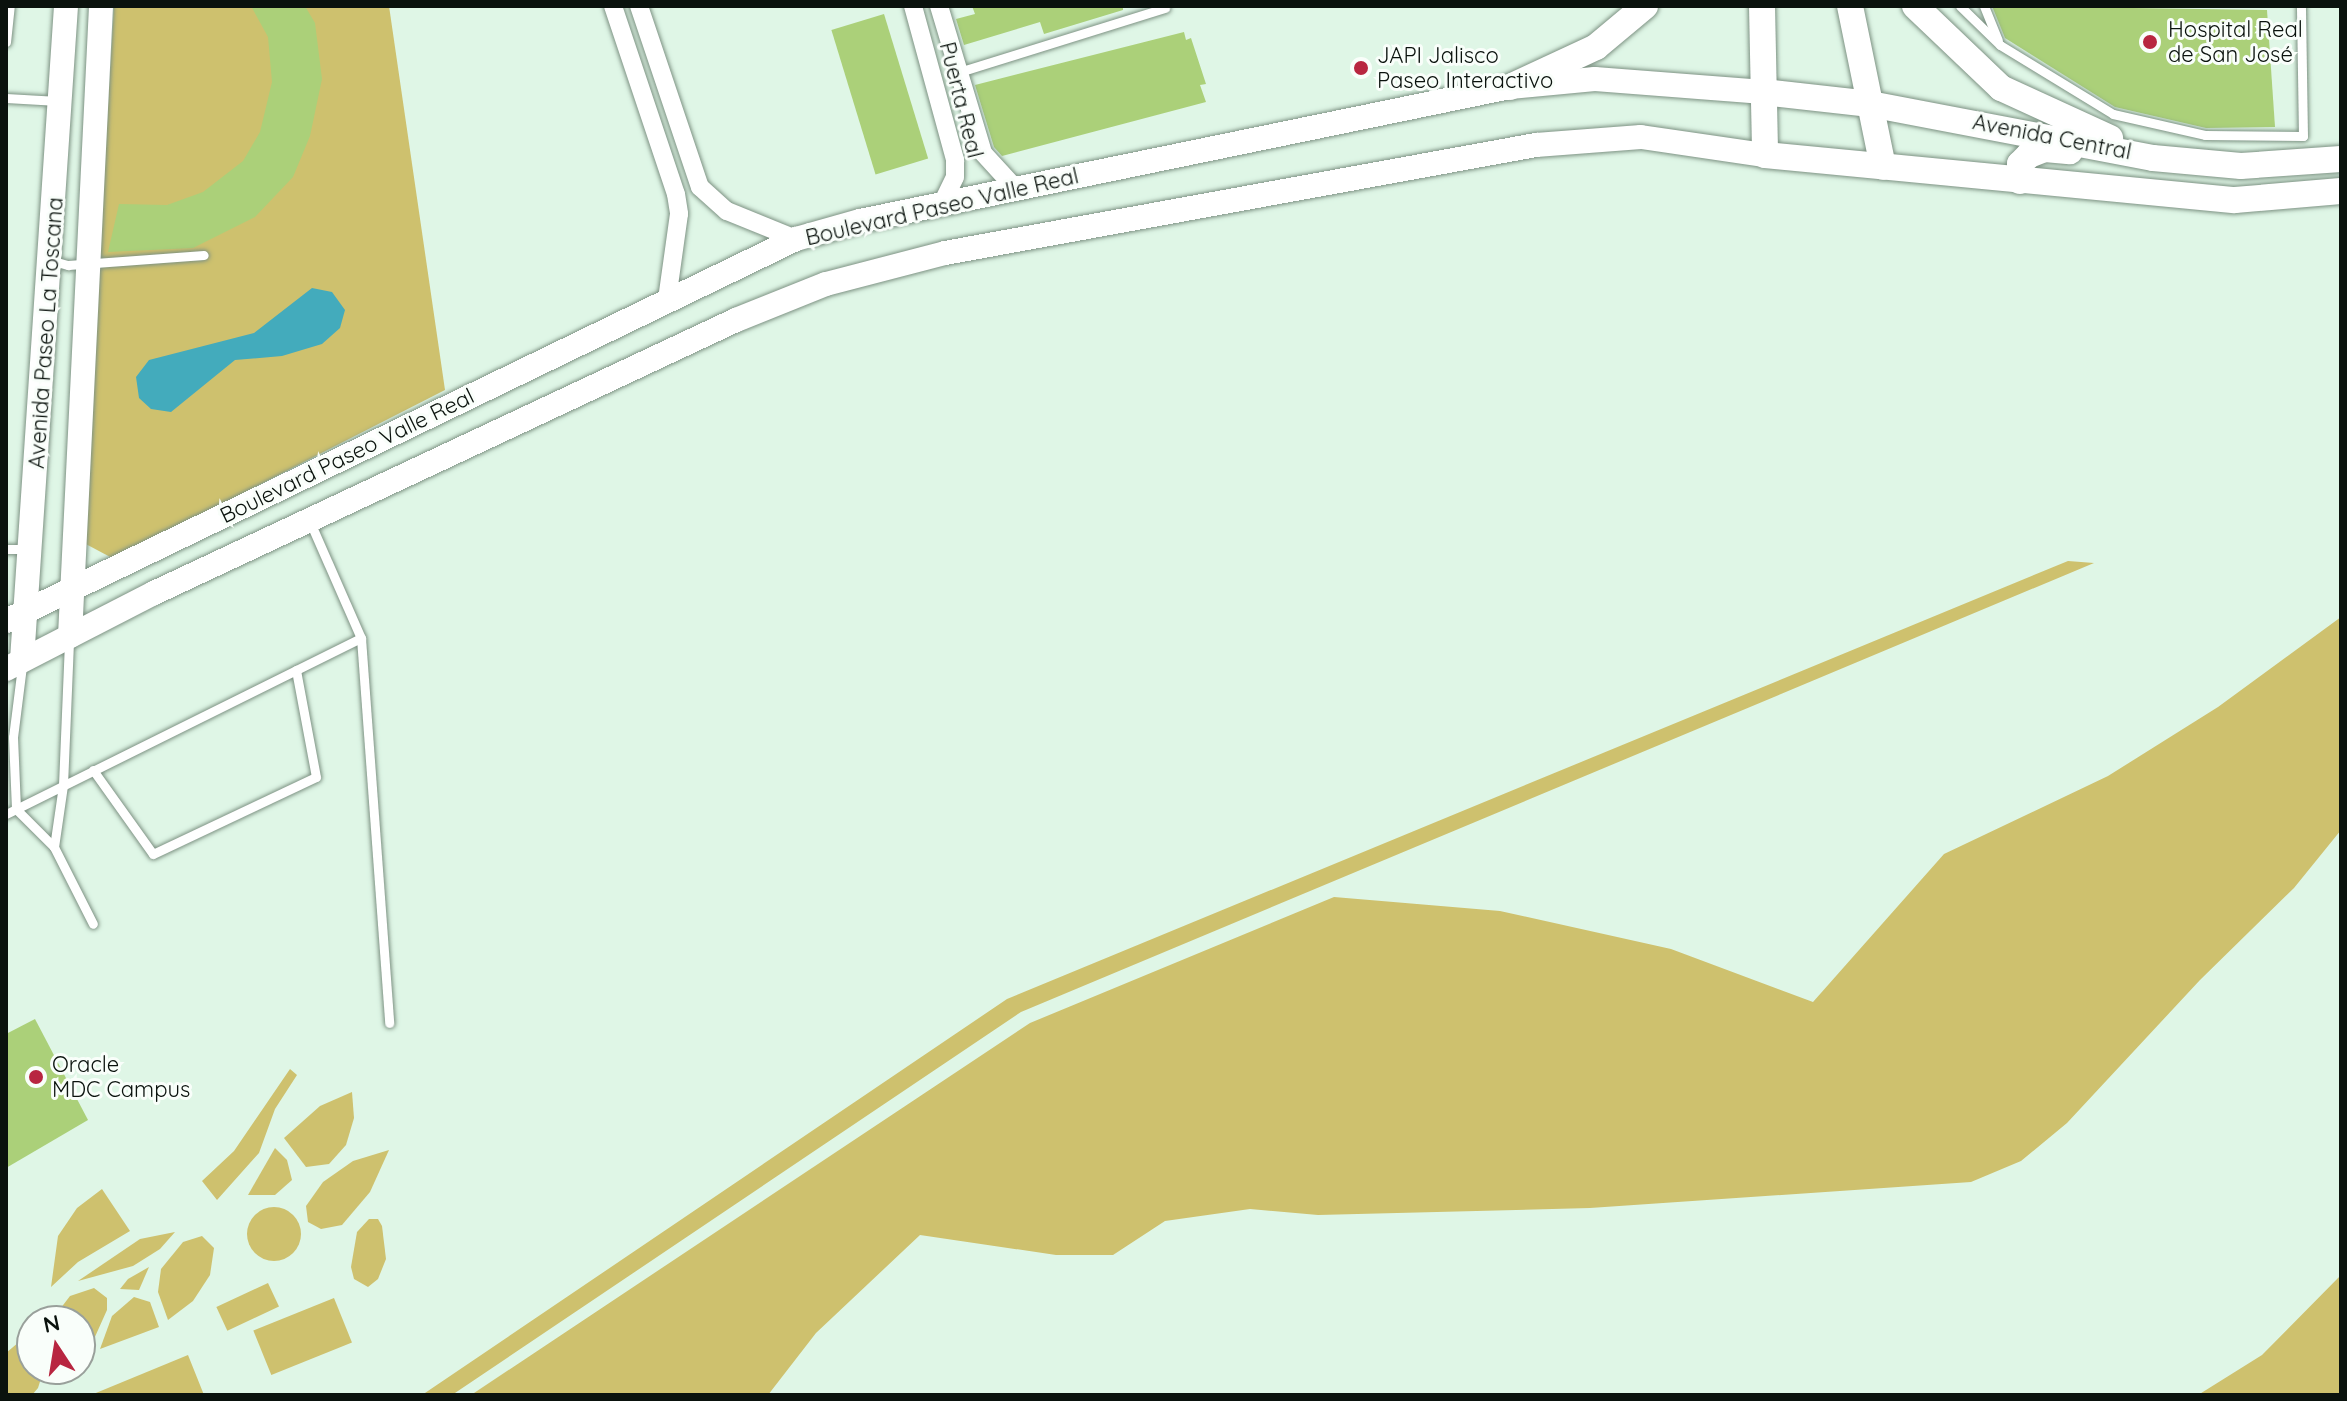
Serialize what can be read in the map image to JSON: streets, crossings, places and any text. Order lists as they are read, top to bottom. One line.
{"streets":{"main road":["Avenida Central"],"street":["Puerta Real","Boulevard Paseo Valle Real","Avenida Paseo La Toscana"]},"crossings":[["Puerta Real","Boulevard Paseo Valle Real"],["Avenida Central","Boulevard Paseo Valle Real"],["Boulevard Paseo Valle Real","Avenida Paseo La Toscana"]],"places":["Hospital Real de San José","JAPI Jalisco Paseo Interactivo","Oracle MDC Campus"],"north":"top"}
